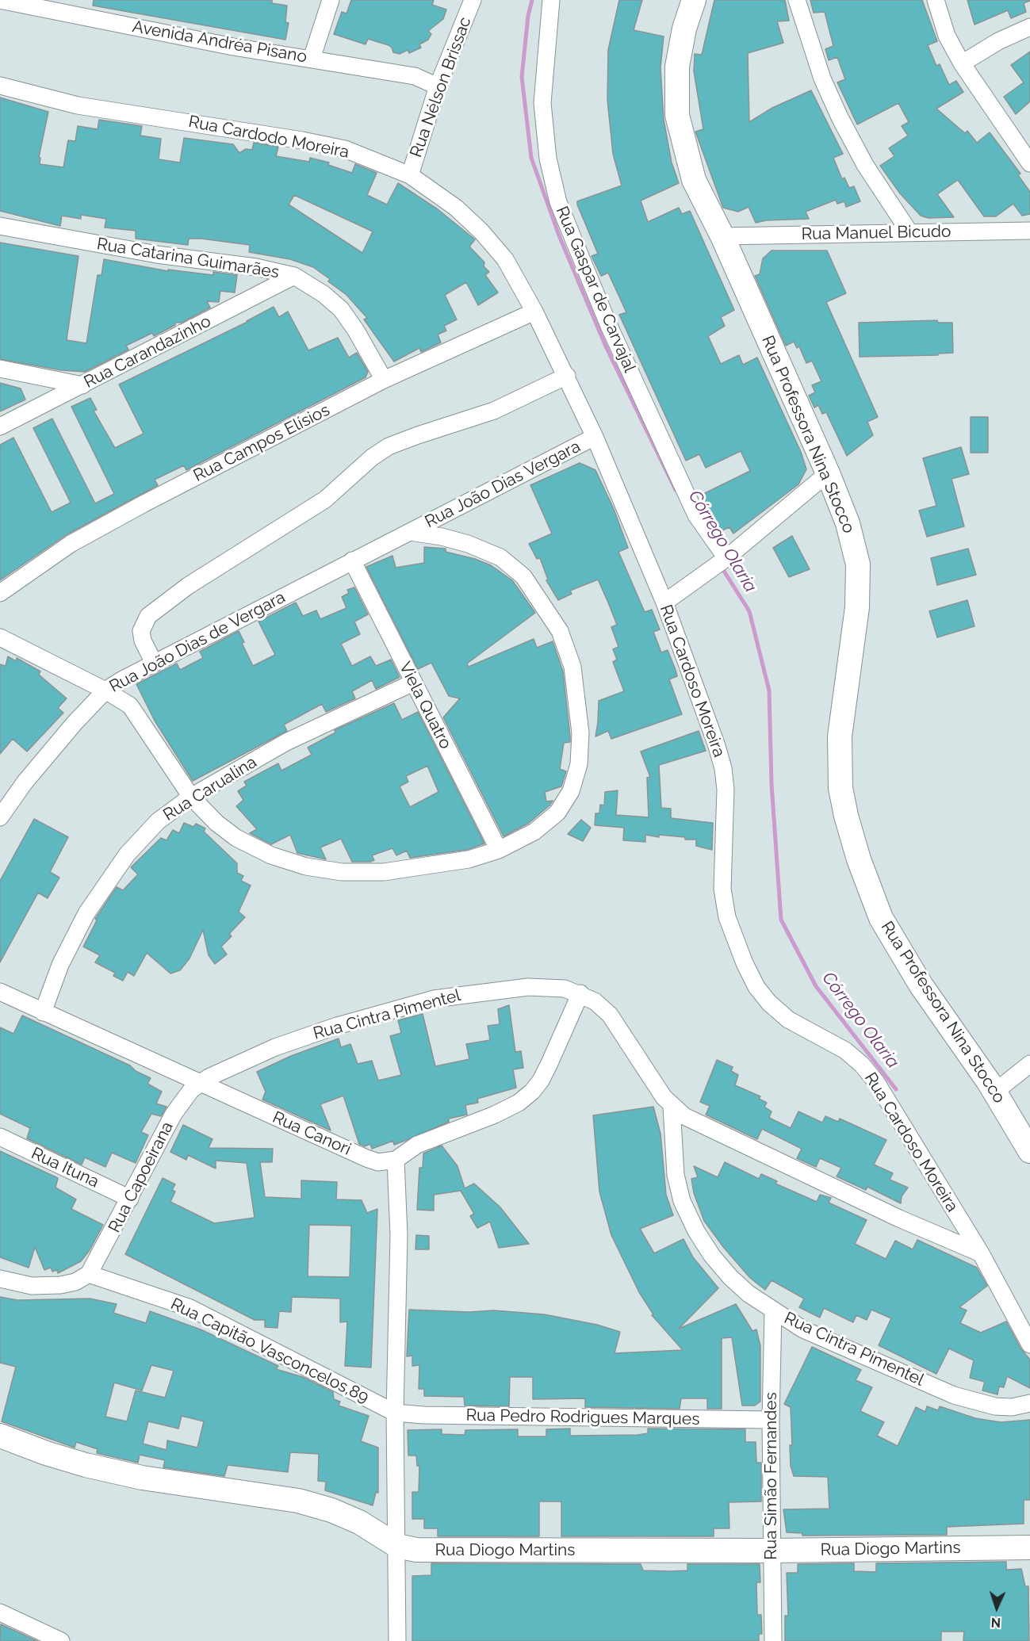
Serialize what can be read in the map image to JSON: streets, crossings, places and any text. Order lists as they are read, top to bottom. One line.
{"streets":{"street":["Avenida Andréa Pisano","Rua Nélson Brissac","Rua Cardodo Moreira","Rua Manuel Bicudo","Rua Catarina Guimarães","Rua Gaspar de Carvajal","Rua Carandazinho","Rua Professora Nina Stocco","Rua Campos Elísios","Rua João Dias Vergara","Rua João Dias de Vergara","Rua Cardoso Moreira","Viela Quatro","Rua Carualina","Rua Cintra Pimentel","Rua Canori","Rua Ituna","Rua Capoeirana","Rua Capitão Vasconcelos,89","Rua Pedro Rodrigues Marques","Rua Simão Fernandes","Rua Diogo Martins"]},"crossings":[["Avenida Andréa Pisano","Rua Nélson Brissac"],["Rua Nélson Brissac","Rua Cardodo Moreira"],["Rua Cardodo Moreira","Rua Campos Elísios"],["Rua Cardodo Moreira","Rua João Dias Vergara"],["Rua Cardodo Moreira","Rua Cardoso Moreira"],["Rua Manuel Bicudo","Rua Professora Nina Stocco"],["Rua Catarina Guimarães","Rua Carandazinho"],["Rua Catarina Guimarães","Rua Campos Elísios"],["Rua João Dias Vergara","Rua João Dias de Vergara"],["Rua João Dias Vergara","Rua Cardoso Moreira"],["Rua João Dias de Vergara","Viela Quatro"],["Rua Cardoso Moreira","Rua Cintra Pimentel"],["Viela Quatro","Rua Carualina"],["Rua Carualina","Rua Canori"],["Rua Cintra Pimentel","Rua Canori"],["Rua Cintra Pimentel","Rua Capoeirana"],["Rua Cintra Pimentel","Rua Simão Fernandes"],["Rua Canori","Rua Capoeirana"],["Rua Ituna","Rua Capoeirana"],["Rua Capoeirana","Rua Capitão Vasconcelos,89"],["Rua Capitão Vasconcelos,89","Rua Pedro Rodrigues Marques"],["Rua Pedro Rodrigues Marques","Rua Simão Fernandes"],["Rua Simão Fernandes","Rua Diogo Martins"]],"water":["Córrego Olaria"],"north":"bottom"}
